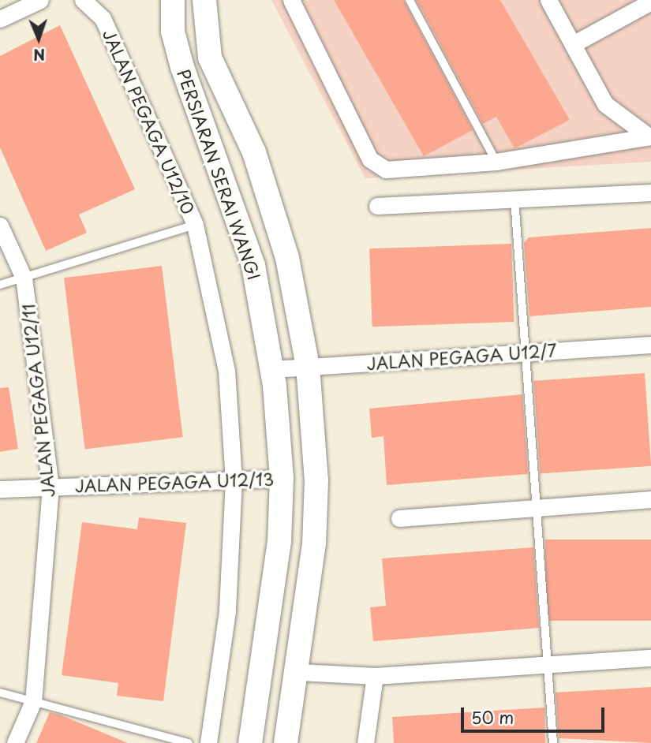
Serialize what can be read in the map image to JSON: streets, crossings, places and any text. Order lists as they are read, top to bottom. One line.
{"streets":{"street":["JALAN PEGAGA U12/10","PERSIARAN SERAI WANGI","JALAN PEGAGA U12/7","JALAN PEGAGA U12/11","JALAN PEGAGA U12/13"]},"crossings":[["JALAN PEGAGA U12/10","JALAN PEGAGA U12/13"],["PERSIARAN SERAI WANGI","JALAN PEGAGA U12/7"],["PERSIARAN SERAI WANGI","JALAN PEGAGA U12/13"],["JALAN PEGAGA U12/11","JALAN PEGAGA U12/13"]],"scale_bar":"50 m","north":"bottom"}
